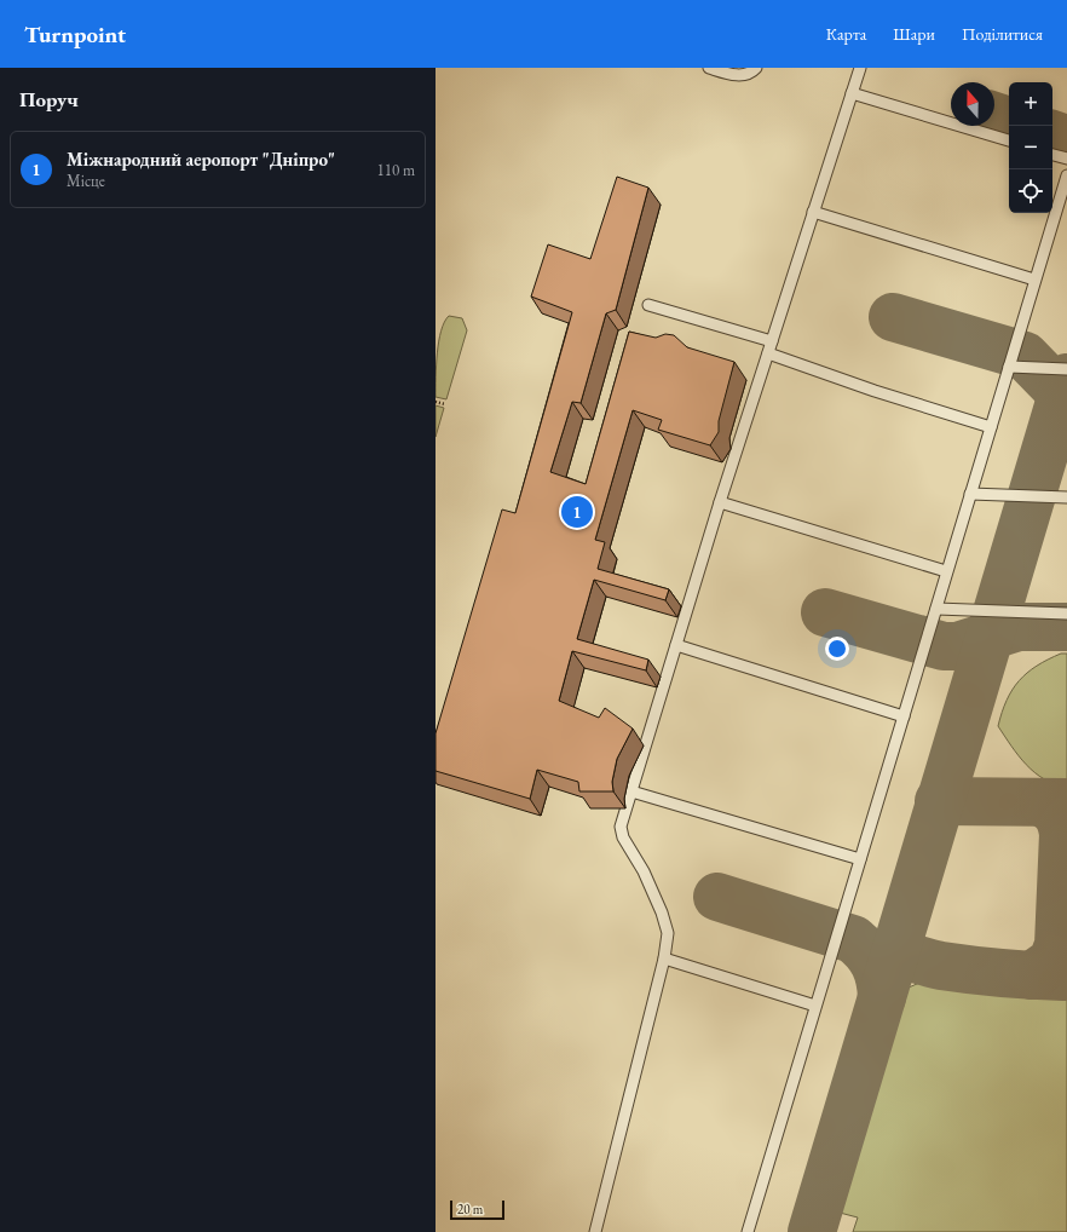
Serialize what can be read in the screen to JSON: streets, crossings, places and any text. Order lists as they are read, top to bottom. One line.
{"scale_bar":"20 m","north":"top","page":{"header":"Turnpoint","nav":["Карта","Шари","Поділитися"],"heading":"Поруч","map_buttons":["+","−"],"list":[{"mark":"1","name":"Міжнародний аеропорт \"Дніпро\"","note":"Місце","value":"110 m"}],"pins":"1","scale":"20 m"}}
